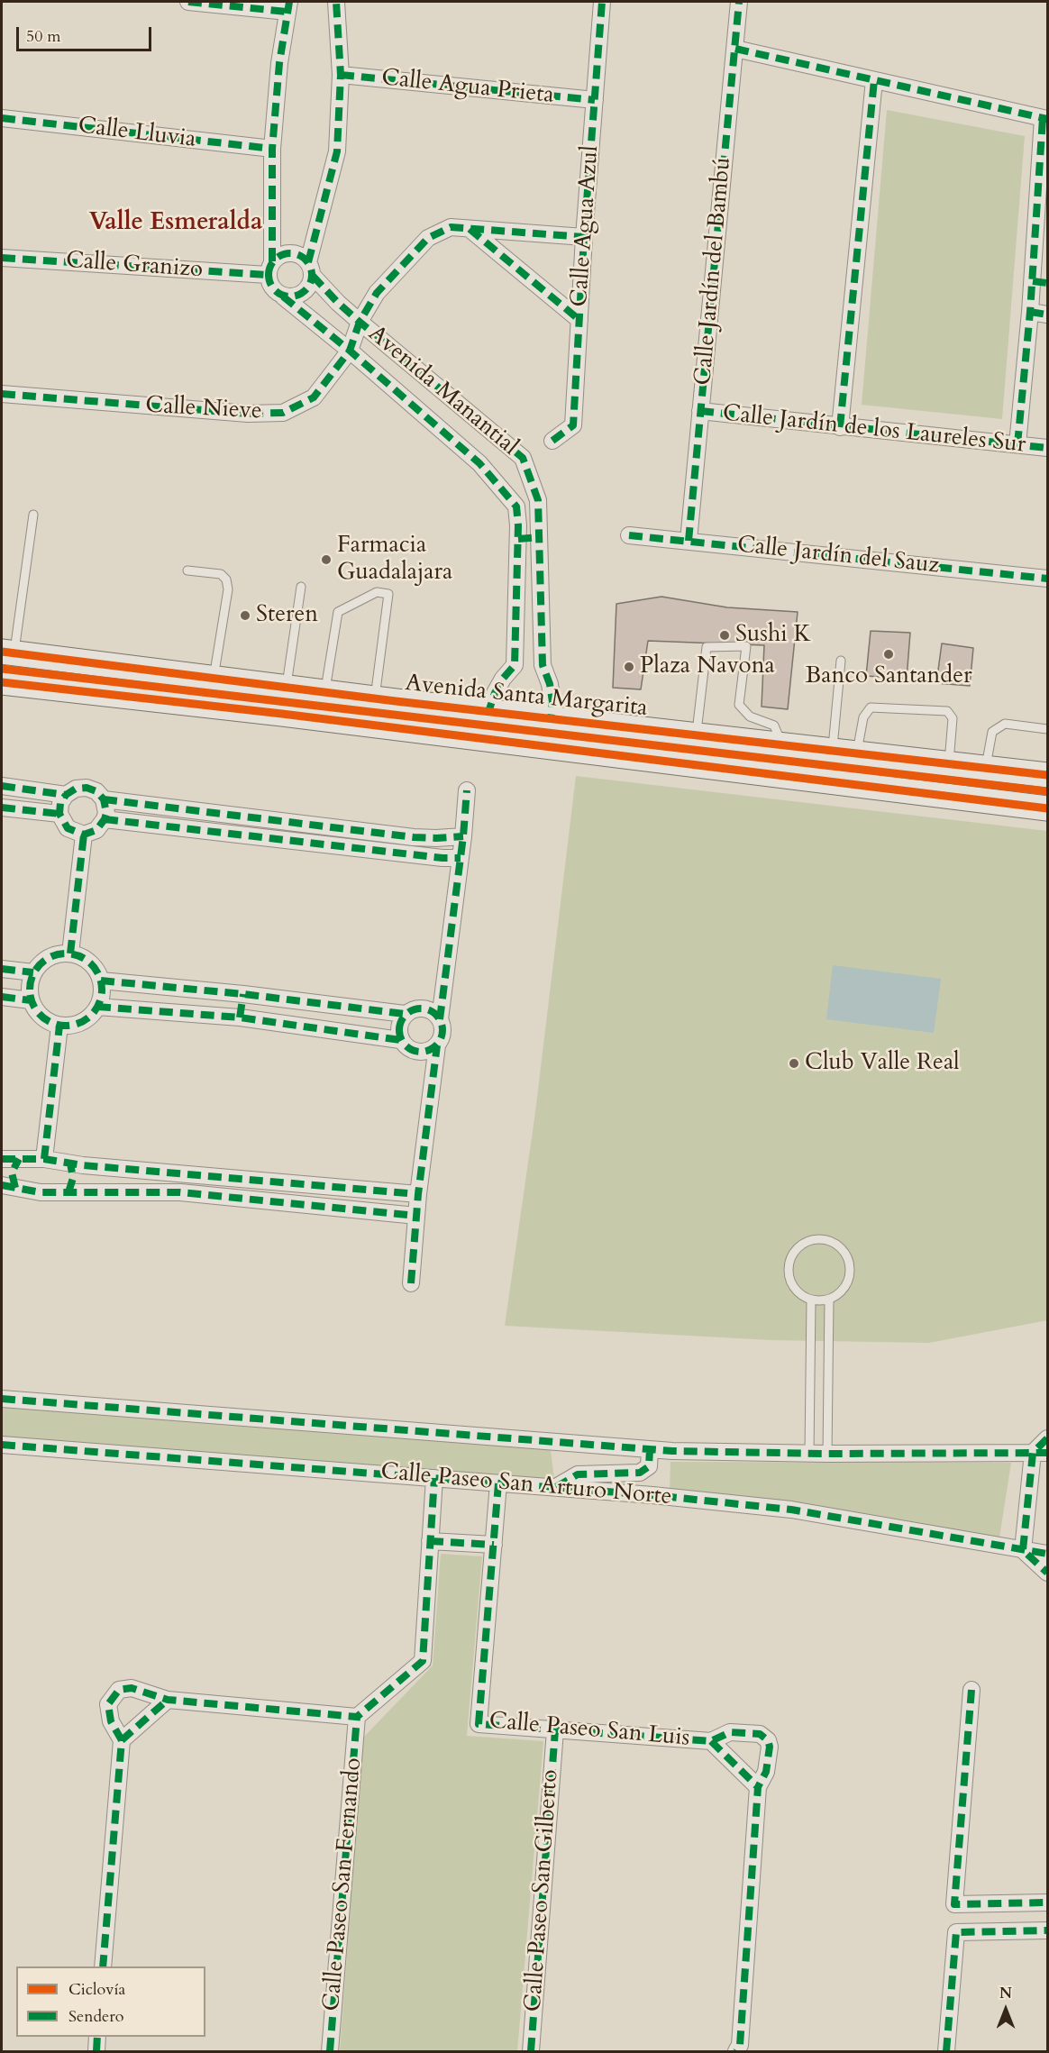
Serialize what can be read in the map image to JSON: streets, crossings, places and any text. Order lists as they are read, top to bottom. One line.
{"streets":{"main road":["Avenida Santa Margarita"],"street":["Calle Agua Prieta","Calle Lluvia","Calle Agua Azul","Calle Granizo","Calle Jardín del Bambú","Avenida Manantial","Calle Nieve","Calle Jardín de los Laureles Sur","Calle Jardín del Sauz","Calle Paseo San Arturo Norte","Calle Paseo San Luis","Calle Paseo San Fernando","Calle Paseo San Gilberto"]},"crossings":[["Calle Agua Prieta","Calle Agua Azul"],["Calle Agua Azul","Calle Nieve"],["Calle Granizo","Avenida Manantial"],["Calle Jardín del Bambú","Calle Jardín de los Laureles Sur"],["Calle Jardín del Bambú","Calle Jardín del Sauz"],["Avenida Manantial","Calle Nieve"],["Avenida Manantial","Avenida Santa Margarita"],["Calle Paseo San Arturo Norte","Calle Paseo San Luis"],["Calle Paseo San Luis","Calle Paseo San Gilberto"]],"districts":["Valle Esmeralda"],"places":["Farmacia Guadalajara","Steren","Sushi K","Banco Santander","Plaza Navona","Club Valle Real"],"legend":["Ciclovía","Sendero"],"scale_bar":"50 m","north":"top"}
